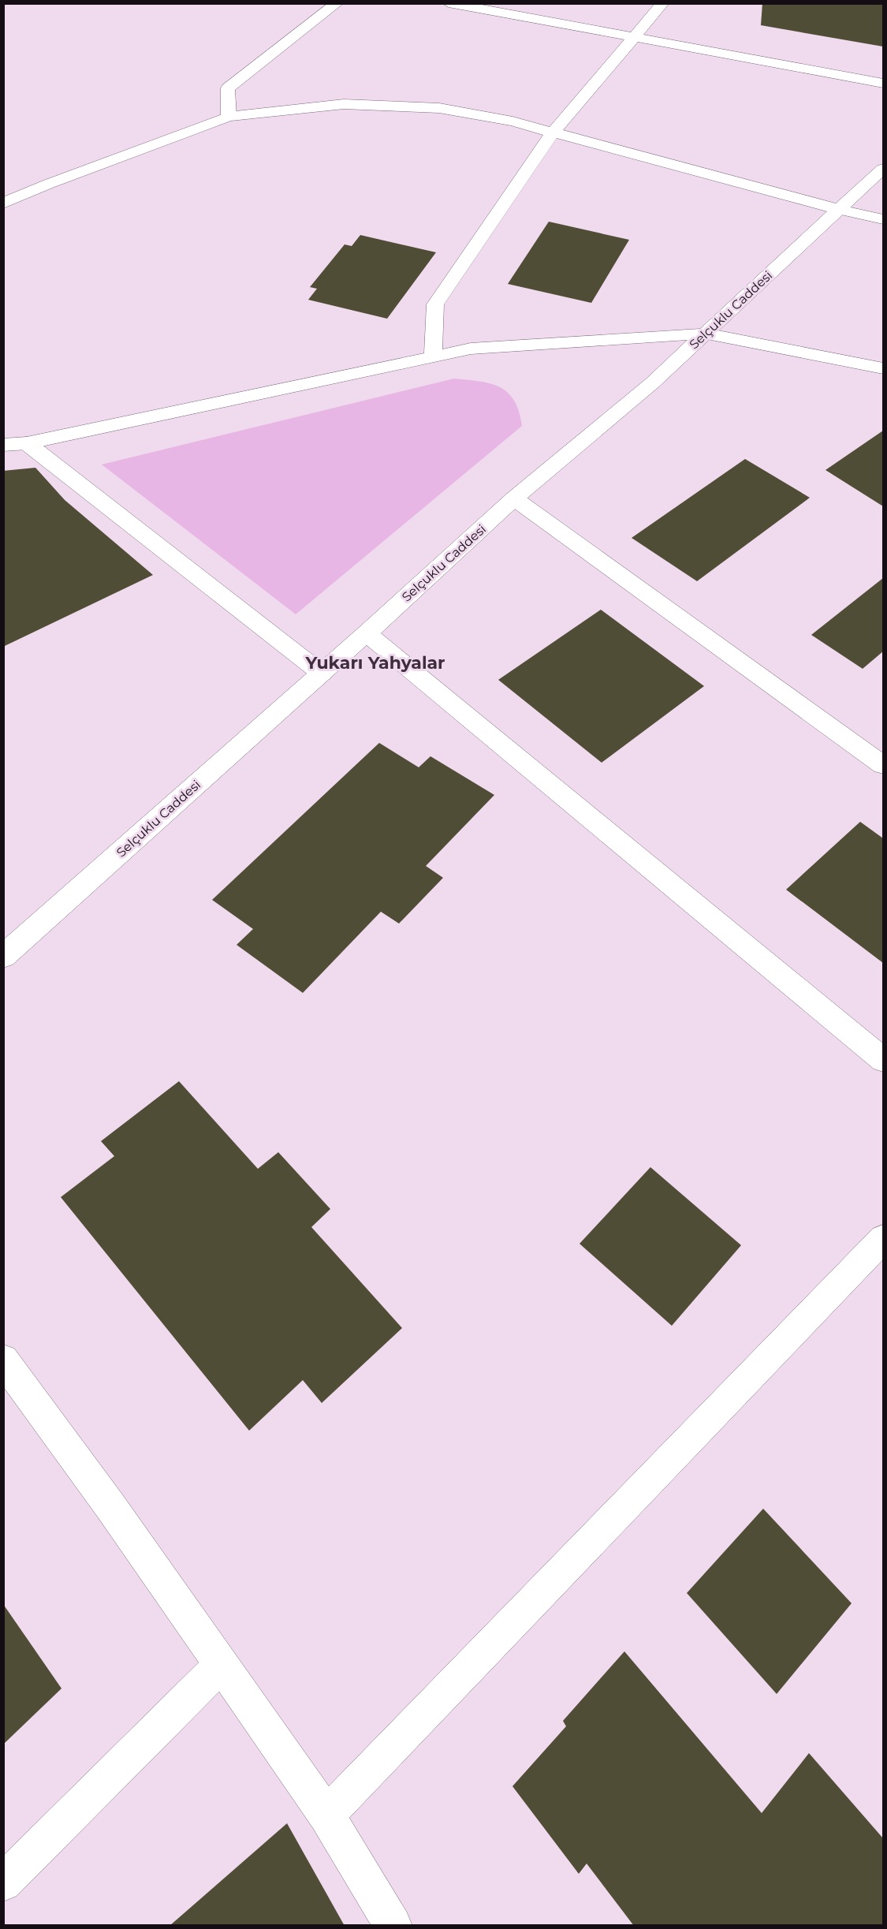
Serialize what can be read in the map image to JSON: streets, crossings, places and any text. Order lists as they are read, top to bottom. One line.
{"streets":{"street":["Selçuklu Caddesi"]},"districts":["Yukarı Yahyalar"]}
